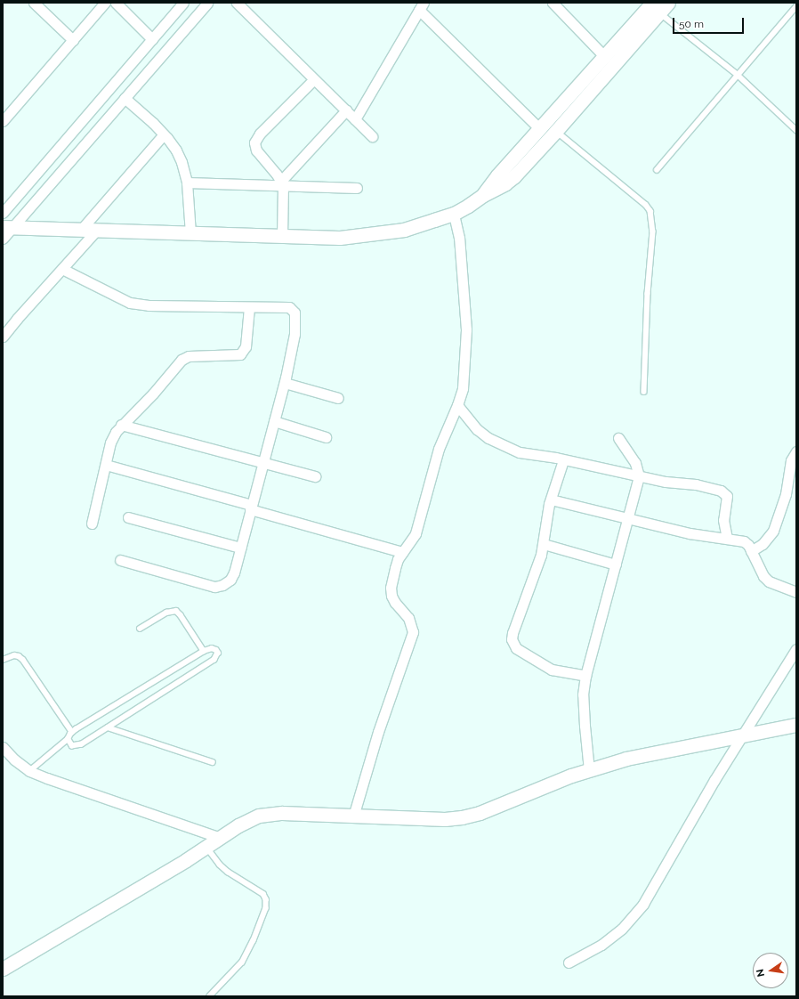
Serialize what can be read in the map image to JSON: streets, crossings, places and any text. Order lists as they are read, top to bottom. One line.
{"scale_bar":"50 m","north":"left"}
